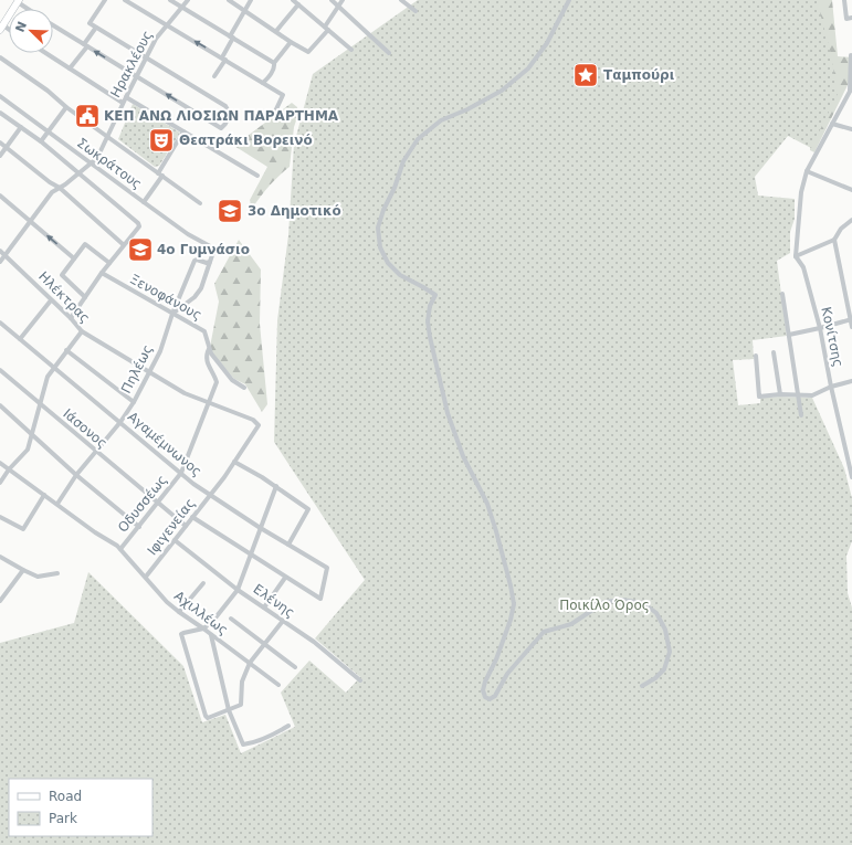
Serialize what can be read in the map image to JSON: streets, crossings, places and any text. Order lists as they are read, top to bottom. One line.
{"streets":{"street":["Ηρακλέους","Σωκράτους","Ηλέκτρας","Ξενοφάνους","Κονίτσης","Πηλέως","Ιάσονος","Αγαμέμνωνος","Οδυσσέως","Ιφιγενείας","Ελένης","Αχιλλέως"]},"crossings":[["Ηρακλέους","Σωκράτους"],["Ηρακλέους","Ηλέκτρας"],["Σωκράτους","Πηλέως"],["Ηλέκτρας","Πηλέως"],["Ηλέκτρας","Οδυσσέως"],["Ηλέκτρας","Ιφιγενείας"],["Ξενοφάνους","Πηλέως"],["Ξενοφάνους","Οδυσσέως"],["Πηλέως","Ιάσονος"],["Πηλέως","Αγαμέμνωνος"],["Πηλέως","Αχιλλέως"],["Ιάσονος","Οδυσσέως"],["Ιάσονος","Ιφιγενείας"],["Αγαμέμνωνος","Οδυσσέως"],["Αγαμέμνωνος","Ιφιγενείας"],["Οδυσσέως","Αχιλλέως"],["Ιφιγενείας","Ελένης"],["Ιφιγενείας","Αχιλλέως"]],"parks":["Ποικίλο Όρος"],"places":{"place":["Ταμπούρι"],"public building":["ΚΕΠ ΑΝΩ ΛΙΟΣΙΩΝ ΠΑΡΑΡΤΗΜΑ"],"theatre":["Θεατράκι Βορεινό"],"school or university":["3ο Δημοτικό","4ο Γυμνάσιο"]},"legend":["Road","Park"],"north":"top left"}
